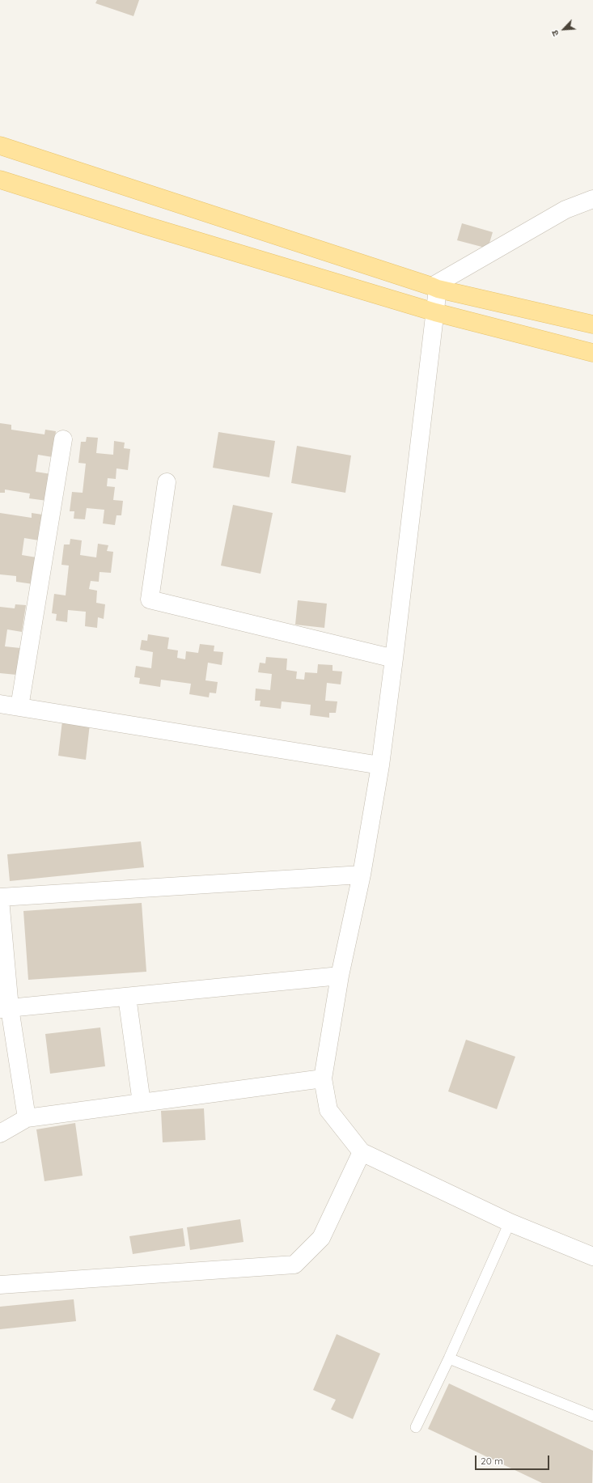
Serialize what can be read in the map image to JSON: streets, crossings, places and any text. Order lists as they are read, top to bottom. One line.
{"scale_bar":"20 m","north":"bottom left"}
